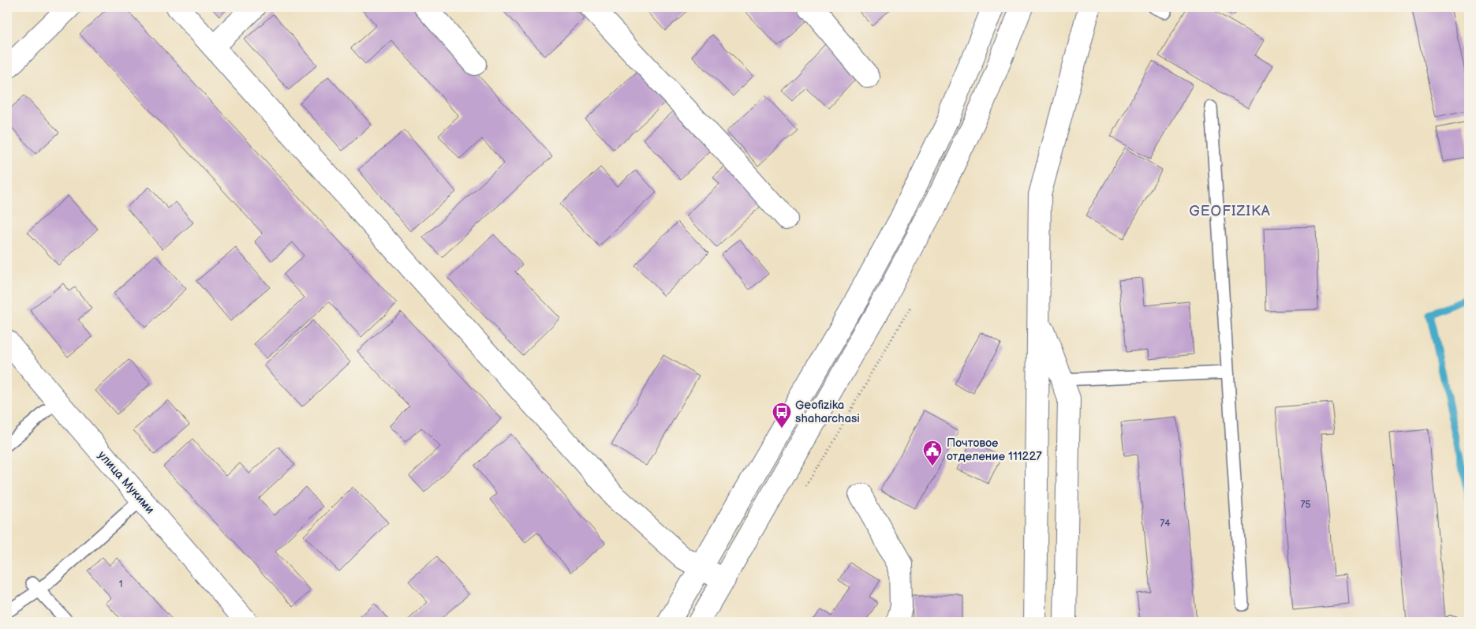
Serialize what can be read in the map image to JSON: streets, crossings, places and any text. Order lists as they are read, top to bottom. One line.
{"streets":{"street":["улица Мукими"]},"districts":["GEOFIZIKA"],"places":{"bus stop":["Geofizika shaharchasi"],"public building":["Почтовое отделение 111227"]},"house_numbers":["75","74","1"]}
